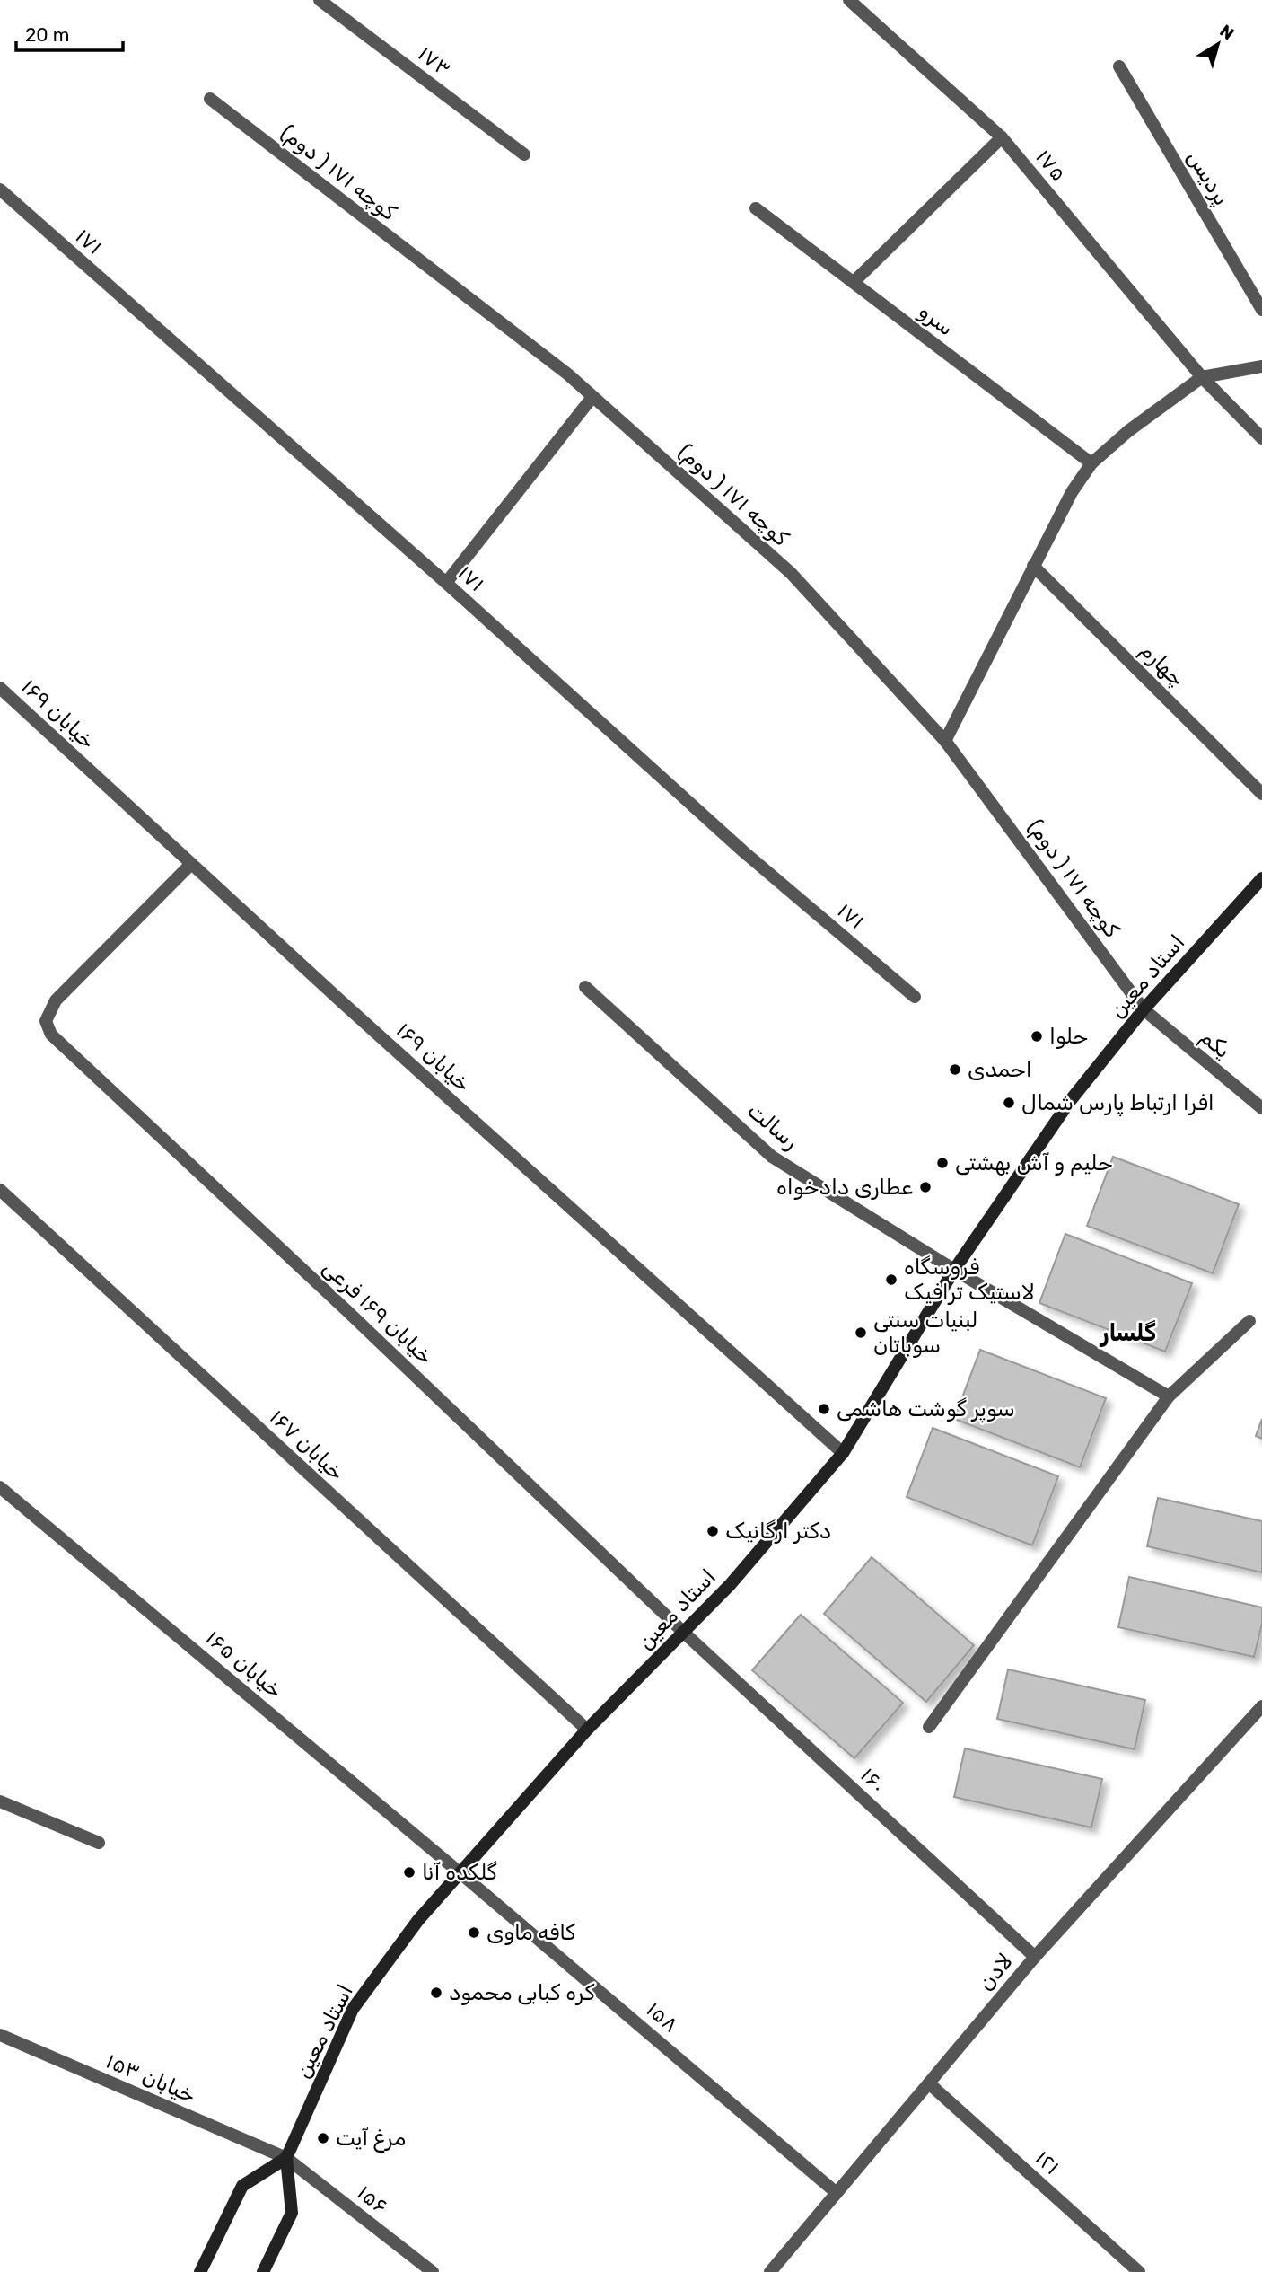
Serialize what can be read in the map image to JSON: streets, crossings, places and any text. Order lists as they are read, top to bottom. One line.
{"streets":{"main road":["استاد معین"],"street":["۱۷۳","۱۷۵","کوچه ۱۷۱ ( دوم)","پردیس","۱۷۱","سرو","چهارم","خیابان ۱۶۹","یکم","رسالت","خیابان ۱۶۹ فرعی","خیابان ۱۶۷","خیابان ۱۶۵","۱۶۰","لادن","۱۵۸","خیابان ۱۵۳","۱۲۱","۱۵۶"]},"crossings":[["کوچه ۱۷۱ ( دوم)","استاد معین"],["کوچه ۱۷۱ ( دوم)","یکم"],["خیابان ۱۶۹","استاد معین"],["خیابان ۱۶۹","خیابان ۱۶۹ فرعی"],["استاد معین","یکم"],["استاد معین","رسالت"],["استاد معین","خیابان ۱۶۹ فرعی"],["استاد معین","خیابان ۱۶۷"],["استاد معین","خیابان ۱۶۵"],["استاد معین","۱۶۰"],["استاد معین","۱۵۸"],["استاد معین","خیابان ۱۵۳"],["استاد معین","۱۵۶"],["خیابان ۱۶۹ فرعی","۱۶۰"],["خیابان ۱۶۵","۱۵۸"],["۱۶۰","لادن"],["لادن","۱۵۸"],["لادن","۱۲۱"],["خیابان ۱۵۳","۱۵۶"]],"districts":["گلسار"],"places":["حلوا","احمدی","افرا ارتباط پارس شمال","حلیم و آش بهشتی","عطاری دادخواه","فروسگاه لاستیک ترافیک","لبنیات سنتی سوباتان","سوپر گوشت هاشمی","دکتر ارگانیک","گلکده آنا","کافه ماوی","کره کبابی محمود","مرغ آیت"],"scale_bar":"20 m","north":"top right"}
